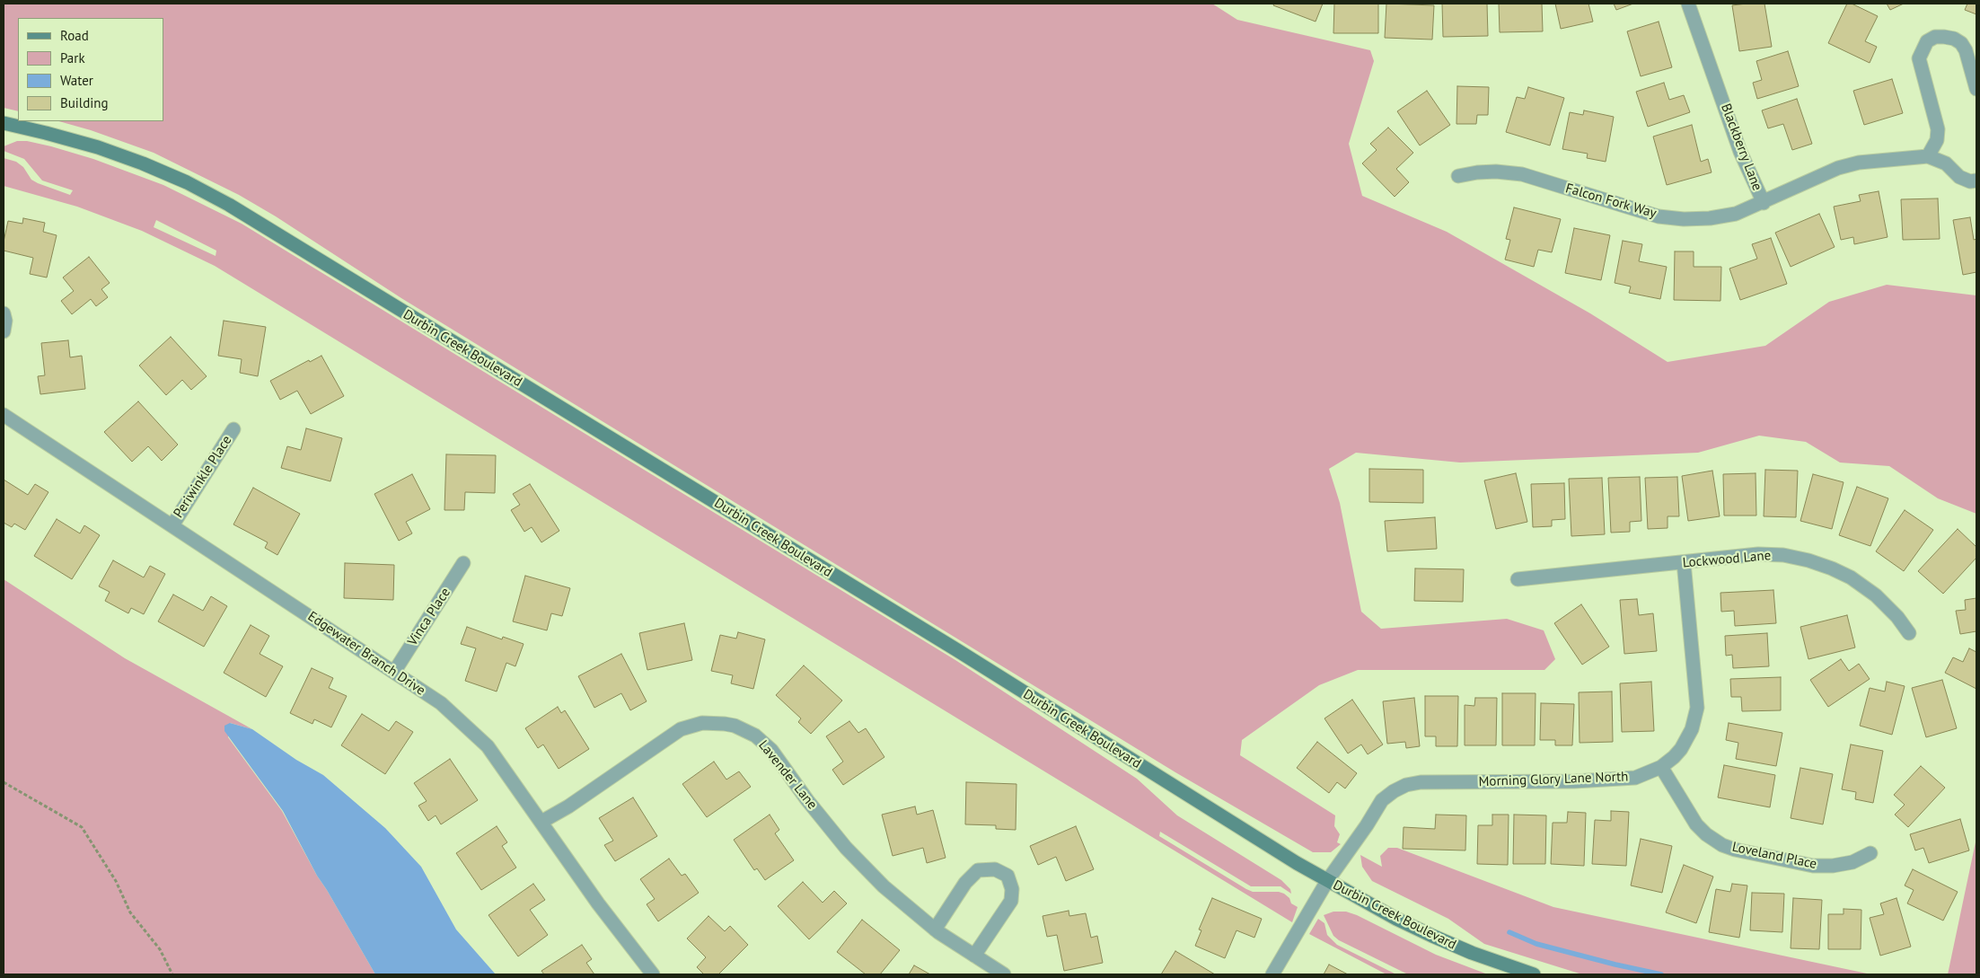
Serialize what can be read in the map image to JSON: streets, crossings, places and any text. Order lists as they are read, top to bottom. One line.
{"streets":{"street":["Blackberry Lane","Falcon Fork Way","Durbin Creek Boulevard","Periwinkle Place","Lockwood Lane","Vinca Place","Edgewater Branch Drive","Lavender Lane","Morning Glory Lane North","Loveland Place"]},"crossings":[["Blackberry Lane","Falcon Fork Way"],["Durbin Creek Boulevard","Morning Glory Lane North"],["Periwinkle Place","Edgewater Branch Drive"],["Lockwood Lane","Morning Glory Lane North"],["Vinca Place","Edgewater Branch Drive"],["Edgewater Branch Drive","Lavender Lane"],["Morning Glory Lane North","Loveland Place"]],"legend":["Road","Park","Water","Building"]}
